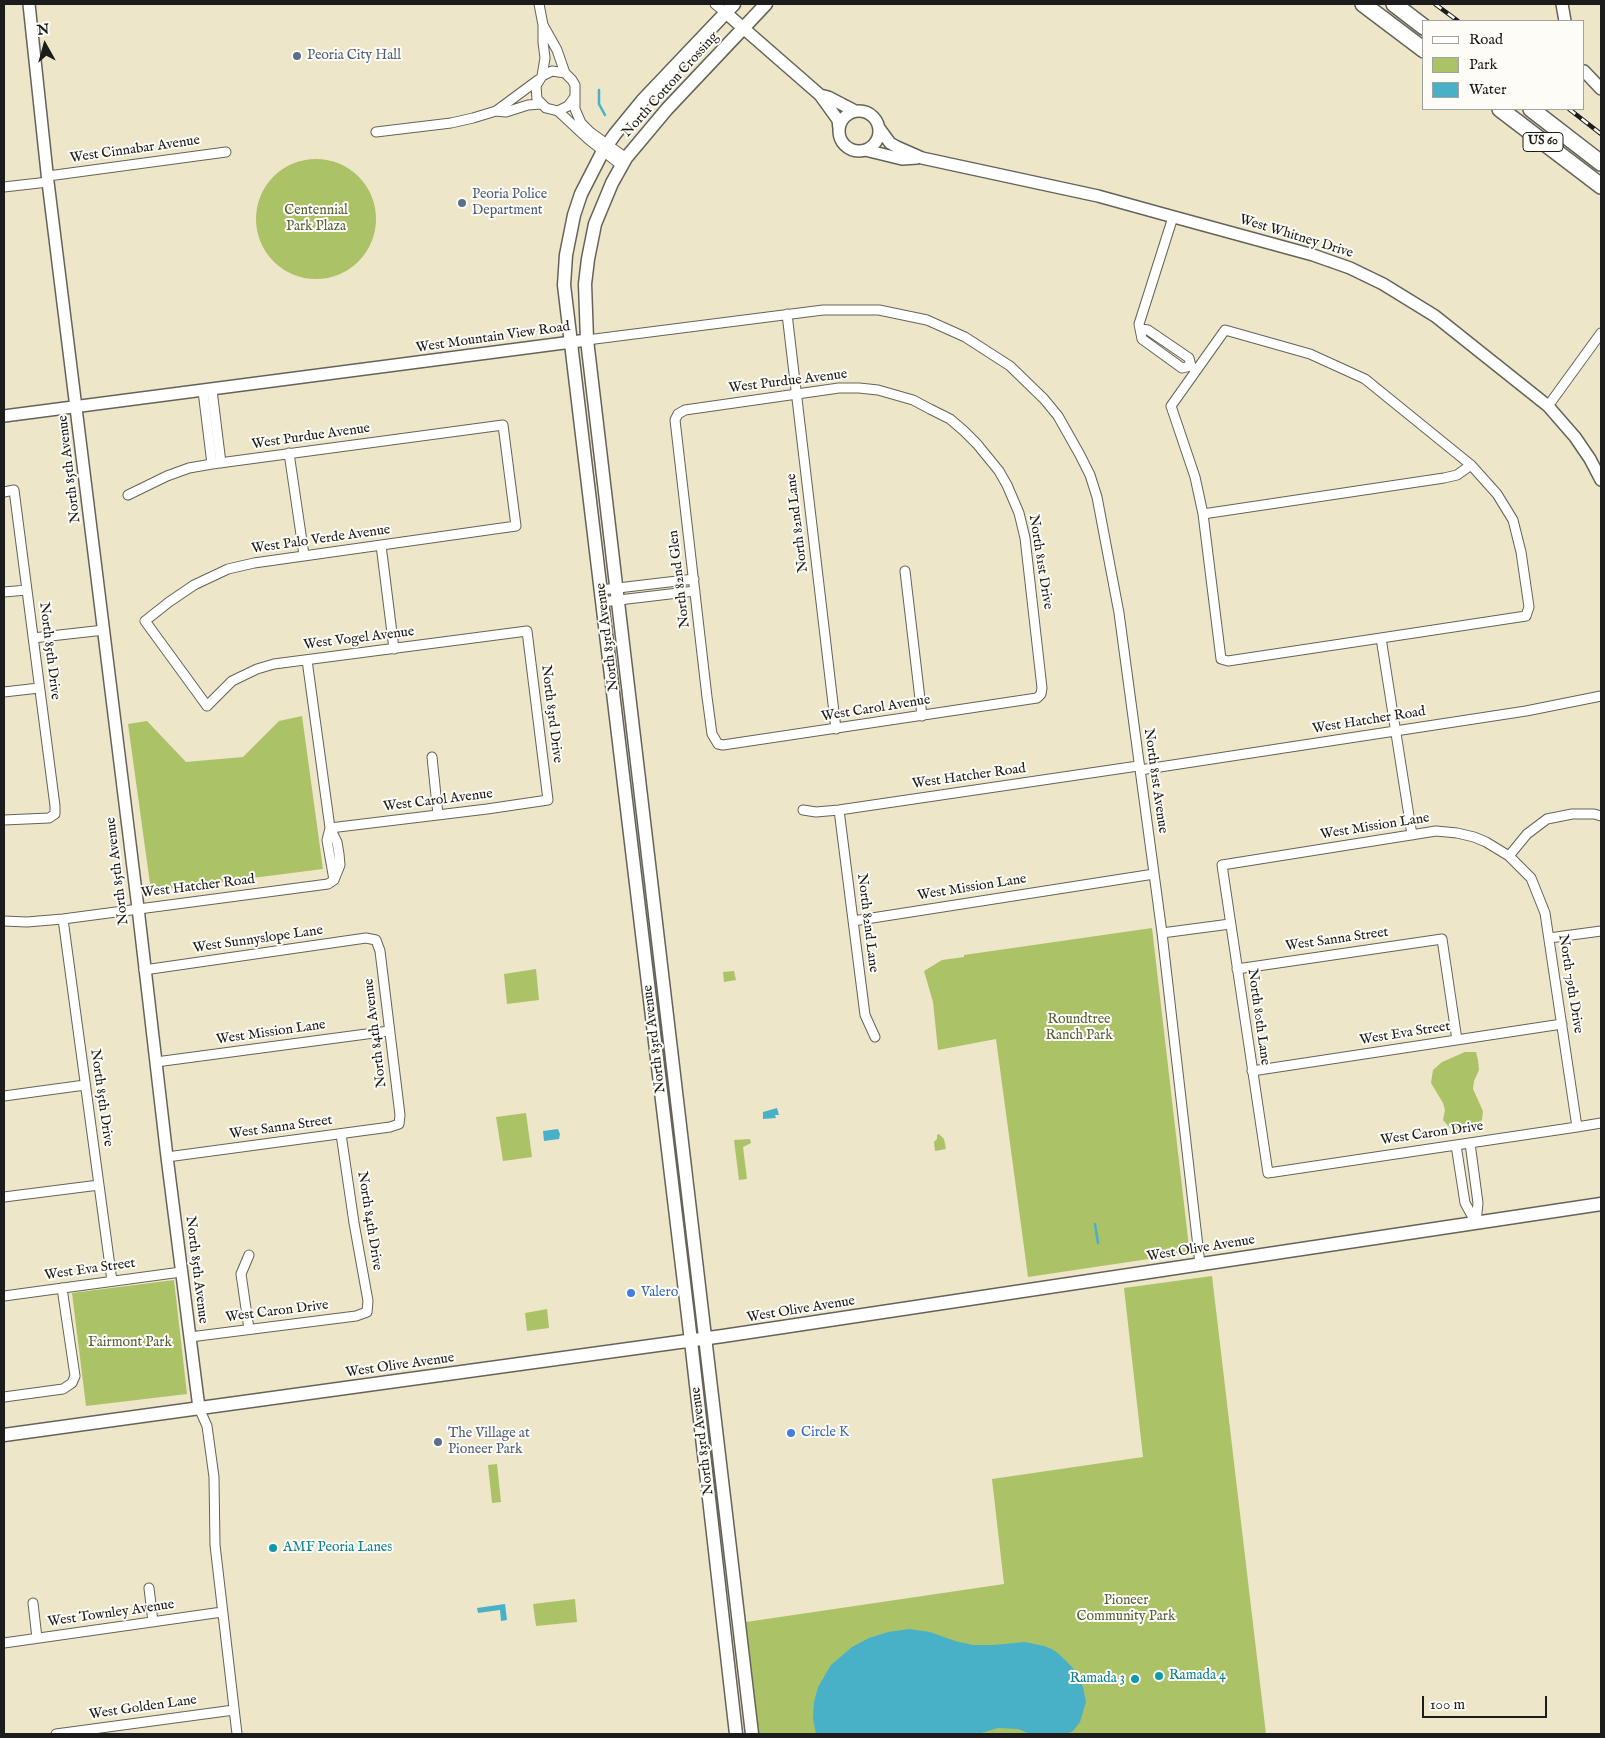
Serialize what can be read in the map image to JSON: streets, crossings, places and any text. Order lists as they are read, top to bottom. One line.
{"streets":{"highway":["US 60"],"main road":["North Cotton Crossing","North 83rd Avenue","West Olive Avenue"],"street":["West Cinnabar Avenue","West Whitney Drive","West Mountain View Road","West Purdue Avenue","North 85th Avenue","North 82nd Lane","West Palo Verde Avenue","North 81st Drive","North 82nd Glen","West Vogel Avenue","North 85th Drive","West Carol Avenue","North 83rd Drive","West Hatcher Road","North 81st Avenue","West Mission Lane","West Sunnyslope Lane","West Sanna Street","North 79th Drive","North 80th Lane","North 84th Avenue","West Eva Street","West Caron Drive","North 84th Drive","West Townley Avenue","West Golden Lane"]},"crossings":[["North Cotton Crossing","West Whitney Drive"],["North Cotton Crossing","West Mountain View Road"],["North Cotton Crossing","North 83rd Avenue"],["West Cinnabar Avenue","North 85th Avenue"],["West Mountain View Road","North 85th Avenue"],["West Mountain View Road","North 82nd Lane"],["West Mountain View Road","North 83rd Avenue"],["West Mountain View Road","North 81st Avenue"],["West Purdue Avenue","North 82nd Lane"],["West Purdue Avenue","West Palo Verde Avenue"],["West Purdue Avenue","North 81st Drive"],["West Purdue Avenue","North 82nd Glen"],["North 85th Avenue","West Hatcher Road"],["North 85th Avenue","West Mission Lane"],["North 85th Avenue","West Sunnyslope Lane"],["North 85th Avenue","West Sanna Street"],["North 85th Avenue","West Eva Street"],["North 85th Avenue","West Caron Drive"],["North 85th Avenue","West Olive Avenue"],["North 85th Avenue","West Townley Avenue"],["North 85th Avenue","West Golden Lane"],["North 82nd Lane","West Carol Avenue"],["North 82nd Lane","West Hatcher Road"],["North 82nd Lane","West Mission Lane"],["West Palo Verde Avenue","West Vogel Avenue"],["North 81st Drive","West Carol Avenue"],["North 82nd Glen","West Carol Avenue"],["North 83rd Avenue","West Olive Avenue"],["West Vogel Avenue","North 83rd Drive"],["North 85th Drive","West Hatcher Road"],["North 85th Drive","West Eva Street"],["West Carol Avenue","North 83rd Drive"],["West Carol Avenue","West Hatcher Road"],["West Hatcher Road","North 81st Avenue"],["North 81st Avenue","West Mission Lane"],["North 81st Avenue","West Olive Avenue"],["West Mission Lane","North 79th Drive"],["West Mission Lane","North 80th Lane"],["West Mission Lane","North 84th Avenue"],["West Sunnyslope Lane","North 84th Avenue"],["West Sanna Street","North 80th Lane"],["West Sanna Street","North 84th Avenue"],["West Sanna Street","West Eva Street"],["West Sanna Street","North 84th Drive"],["North 79th Drive","West Eva Street"],["North 79th Drive","West Caron Drive"],["North 80th Lane","West Eva Street"],["North 80th Lane","West Caron Drive"],["West Caron Drive","North 84th Drive"]],"parks":["Centennial Park Plaza","Roundtree Ranch Park","Fairmont Park","Pioneer Community Park"],"places":["Peoria City Hall","Peoria Police Department","Valero","Circle K","The Village at Pioneer Park","AMF Peoria Lanes","Ramada 4","Ramada 3"],"legend":["Road","Park","Water"],"scale_bar":"100 m","north":"top"}
